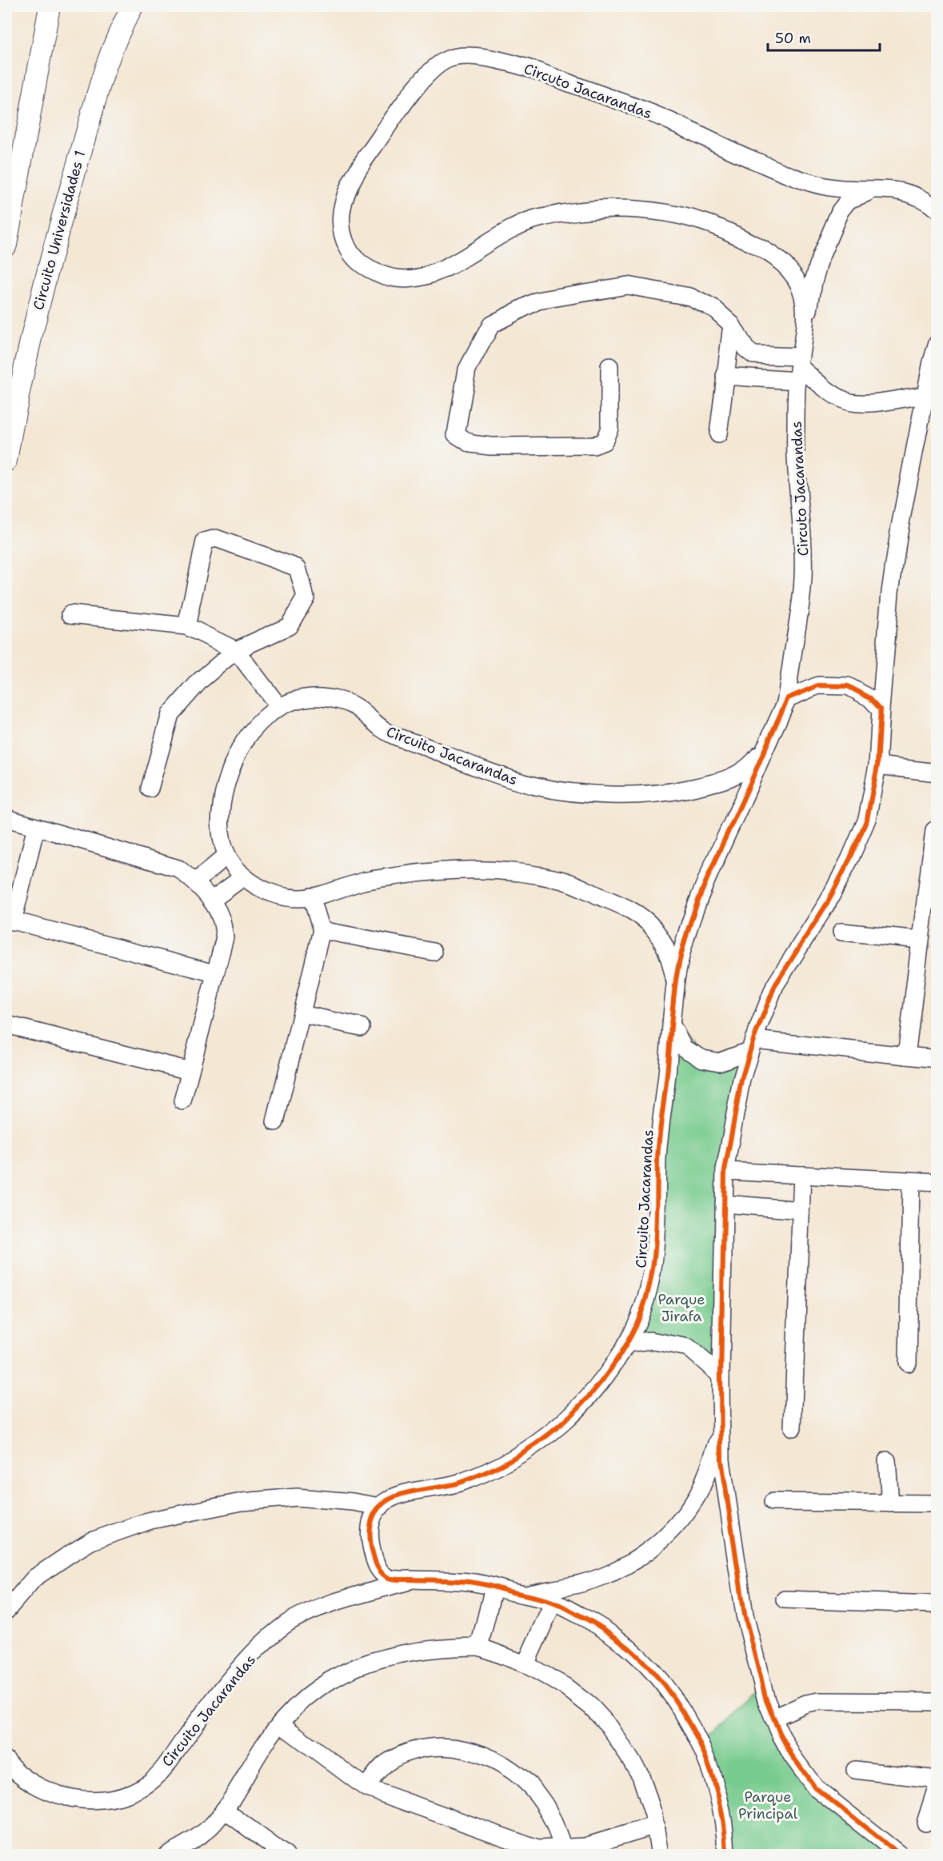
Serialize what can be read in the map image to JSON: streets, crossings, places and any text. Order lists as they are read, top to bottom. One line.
{"streets":{"main road":["Circuito Universidades 1"],"street":["Circuto Jacarandas","Circuito Jacarandas"]},"crossings":[["Circuto Jacarandas","Circuito Jacarandas"]],"parks":["Parque Jirafa","Parque Principal"],"scale_bar":"50 m"}
